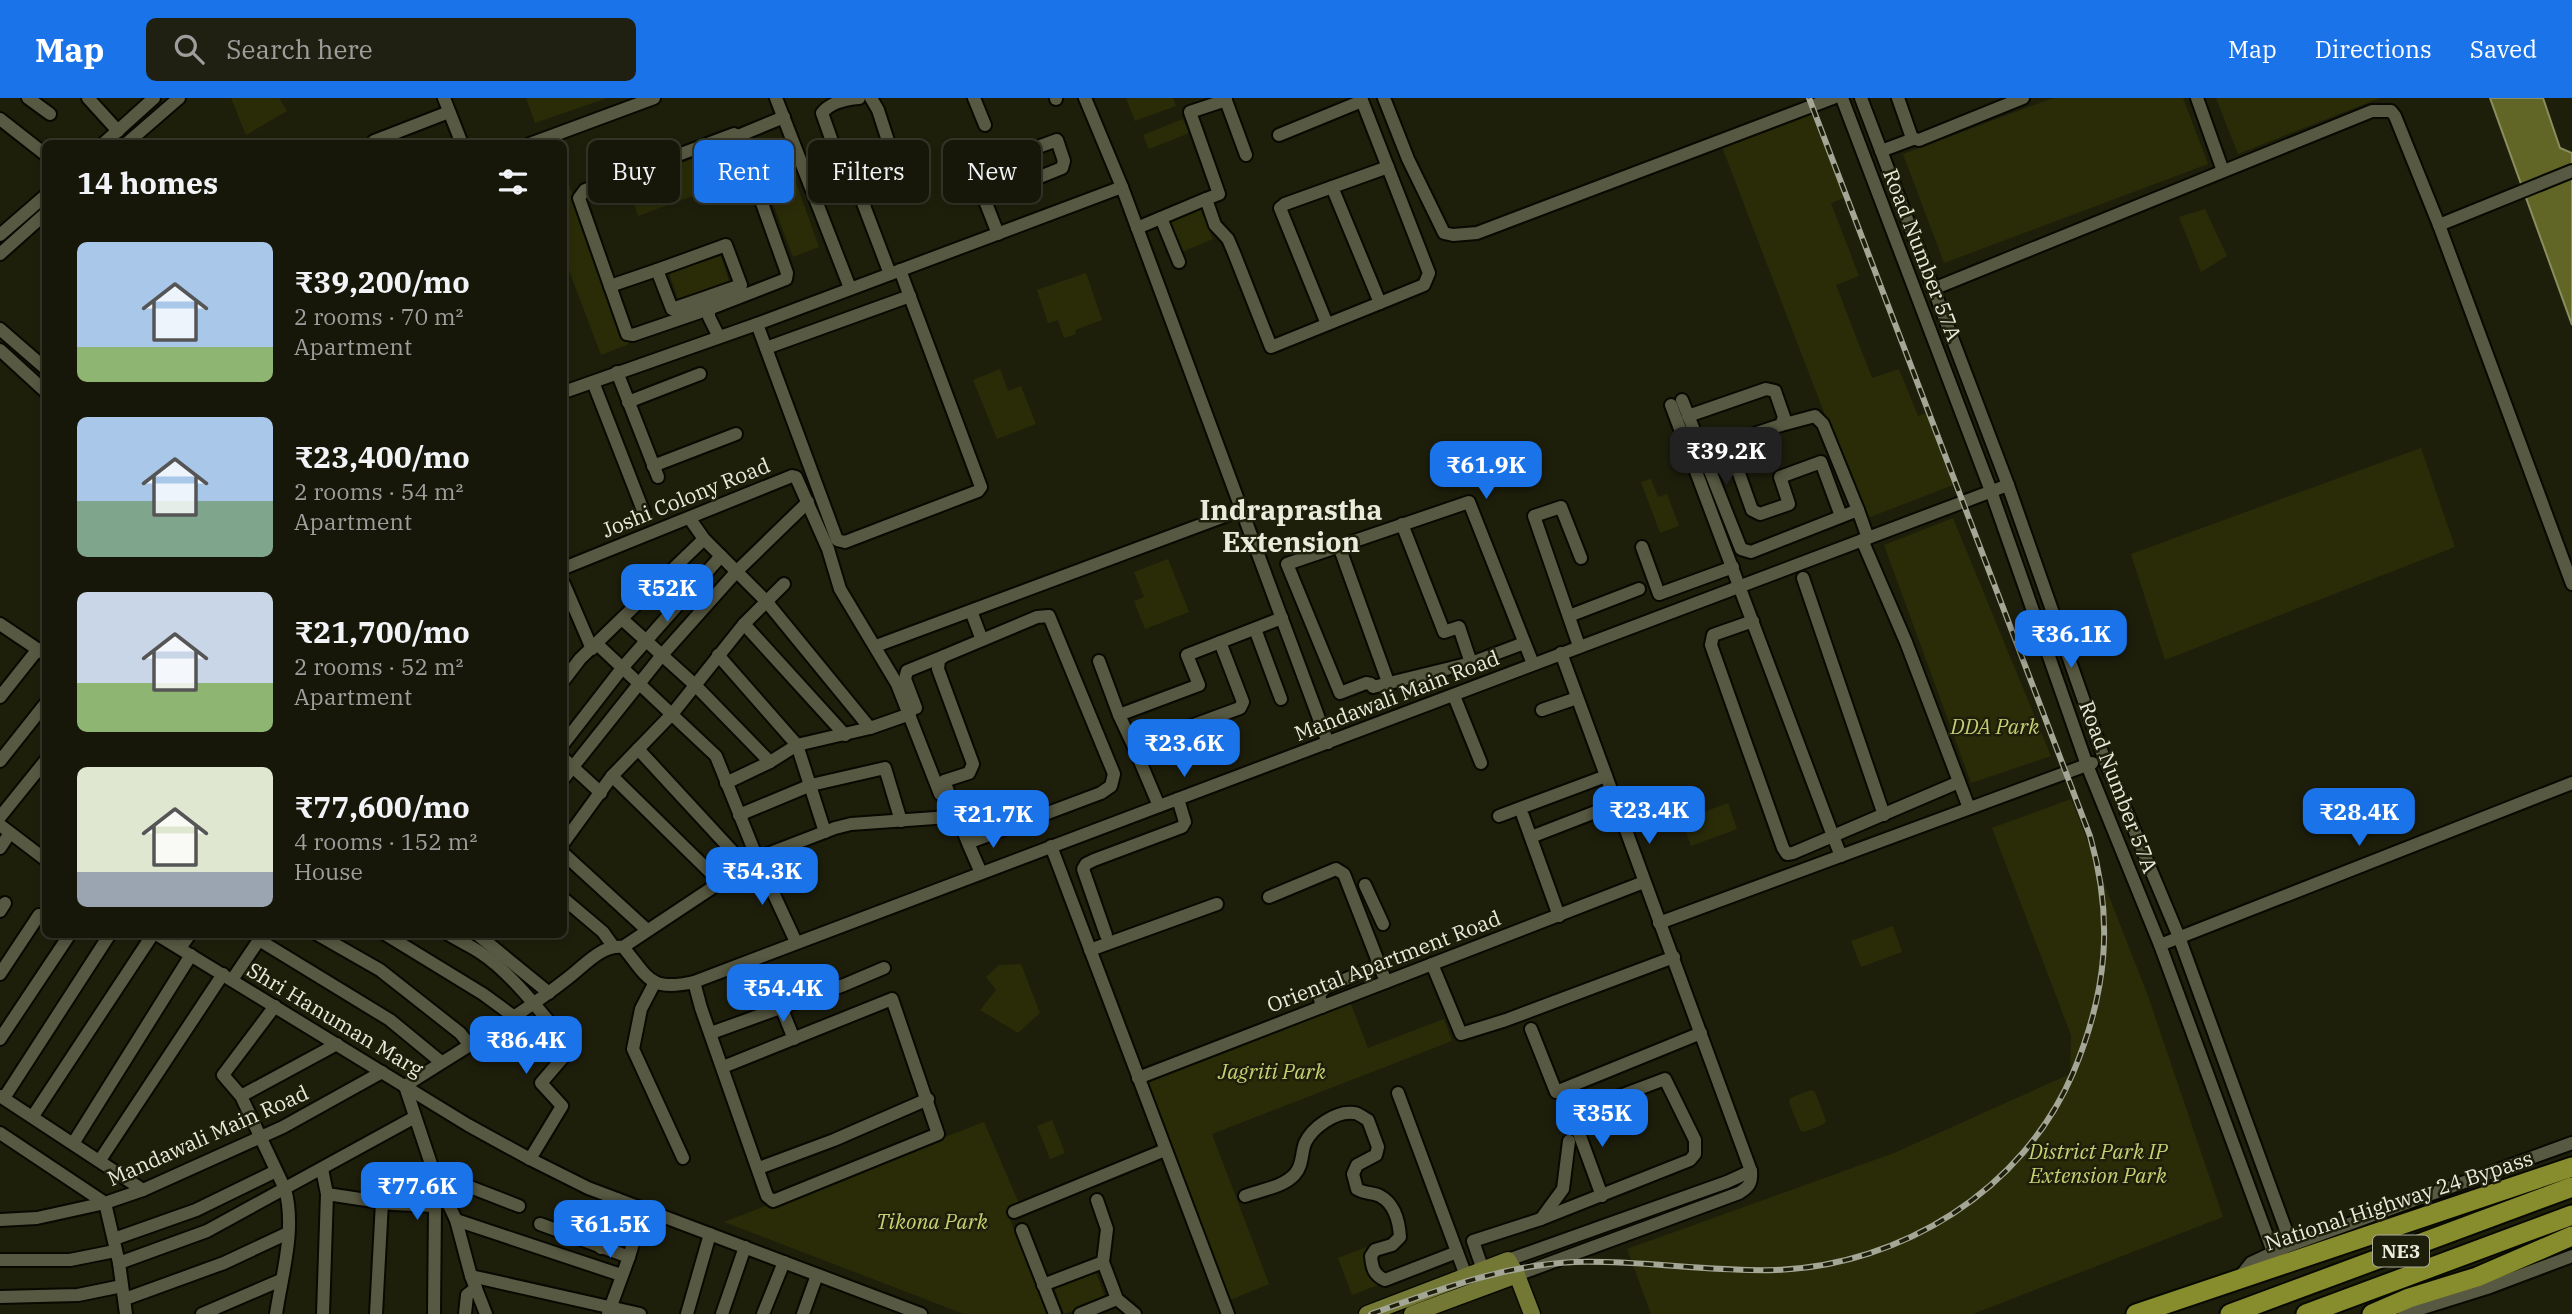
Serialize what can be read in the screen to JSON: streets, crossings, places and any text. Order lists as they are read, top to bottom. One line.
{"streets":{"highway":["National Highway 24 Bypass","NE3"],"street":["Road Number 57A","Joshi Colony Road","Mandawali Main Road","Oriental Apartment Road","Shri Hanuman Marg"]},"crossings":[["Road Number 57A","Mandawali Main Road"],["Mandawali Main Road","Shri Hanuman Marg"]],"districts":["Indraprastha Extension"],"parks":["DDA Park","Jagriti Park","District Park IP Extension Park","Tikona Park"],"page":{"header":"Map","search":"Search here","nav":["Map","Directions","Saved"],"chip":["Buy","Rent","Filters","New"],"heading":"14 homes","list":[{"name":"₹39,200/mo","note":"2 rooms · 70 m² · Apartment"},{"name":"₹23,400/mo","note":"2 rooms · 54 m² · Apartment"},{"name":"₹21,700/mo","note":"2 rooms · 52 m² · Apartment"},{"name":"₹77,600/mo","note":"4 rooms · 152 m² · House"}],"price":["₹39.2K","₹61.9K","₹52K","₹36.1K","₹23.6K","₹23.4K","₹28.4K","₹21.7K","₹54.3K","₹54.4K","₹86.4K","₹35K","₹77.6K","₹61.5K"]}}
